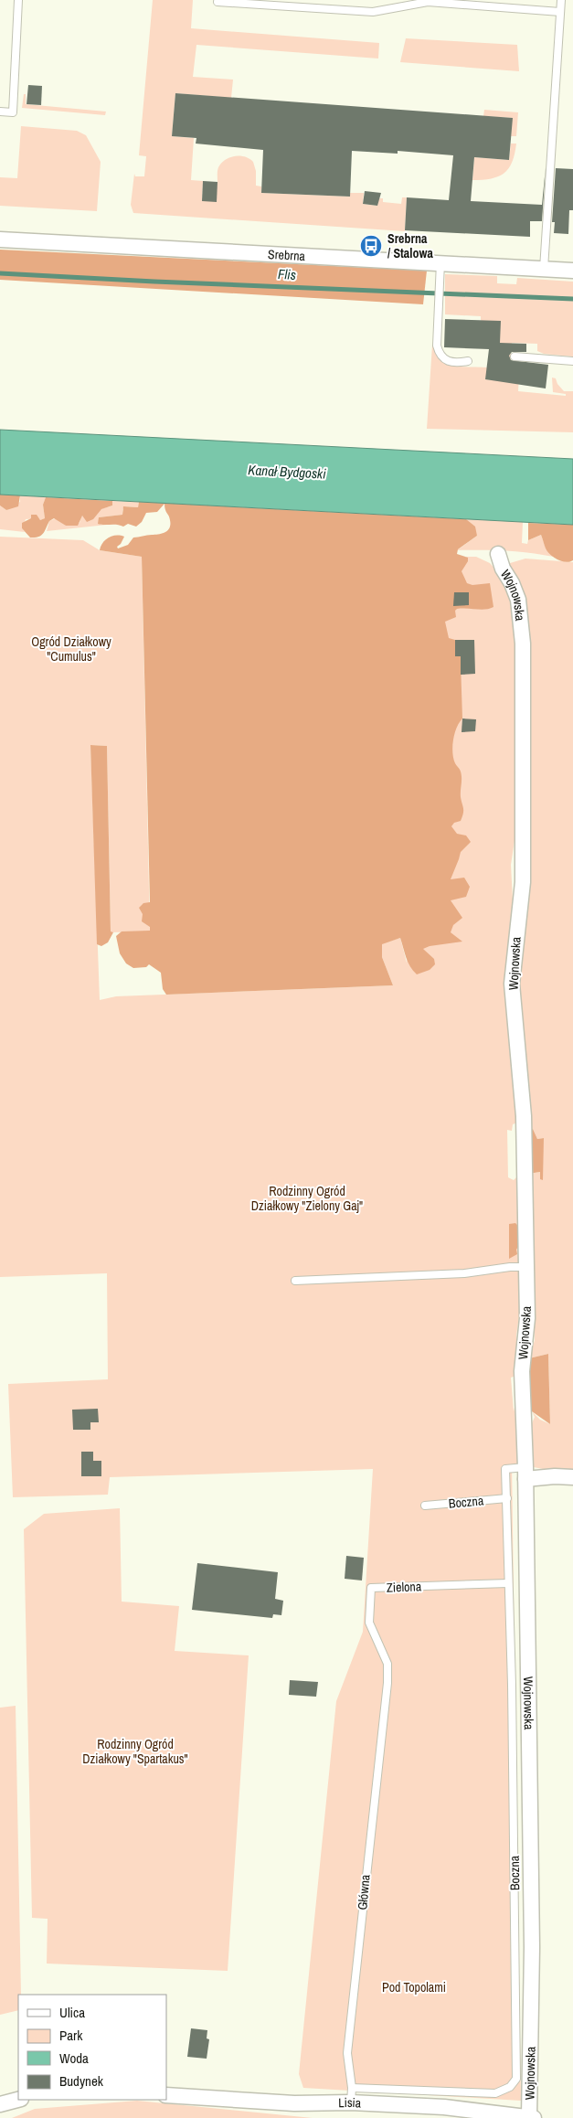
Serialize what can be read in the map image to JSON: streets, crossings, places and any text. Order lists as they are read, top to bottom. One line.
{"streets":{"street":["Srebrna","Wojnowska","Lisia"],"lane":["Boczna","Zielona","Główna"]},"crossings":[["Wojnowska","Boczna"],["Wojnowska","Lisia"],["Boczna","Zielona"],["Boczna","Główna"],["Boczna","Lisia"],["Zielona","Główna"],["Główna","Lisia"]],"water":["Flis","Kanał Bydgoski"],"parks":["Ogród Działkowy \"Cumulus\"","Rodzinny Ogród Działkowy \"Zielony Gaj\"","Rodzinny Ogród Działkowy \"Spartakus\"","Pod Topolami"],"places":{"bus stop":["Srebrna / Stalowa"]},"legend":["Ulica","Park","Woda","Budynek"]}
